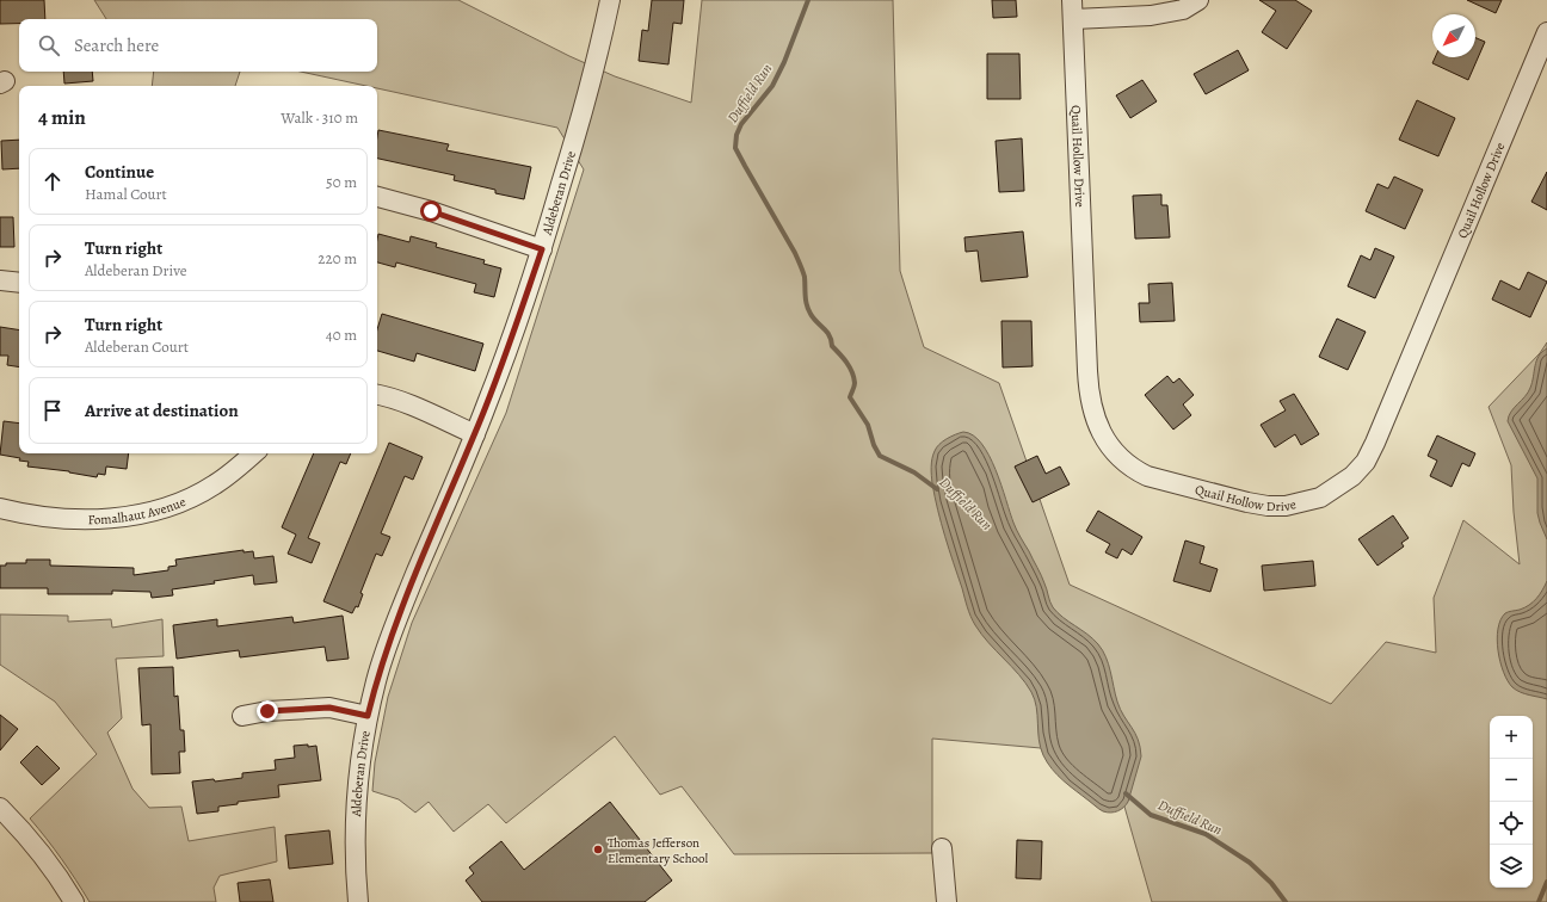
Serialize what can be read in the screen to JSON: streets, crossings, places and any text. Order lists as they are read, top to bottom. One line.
{"streets":{"street":["Quail Hollow Drive","Aldeberan Drive","Fomalhaut Avenue"]},"water":["Duffield Run"],"places":["Thomas Jefferson Elementary School"],"north":"bottom left","page":{"search":"Search here","heading":["4 min","Walk · 310 m"],"list":[["Continue","Hamal Court","50 m"],["Turn right","Aldeberan Drive","220 m"],["Turn right","Aldeberan Court","40 m"],"Arrive at destination"],"map_buttons":["+","−"]}}
